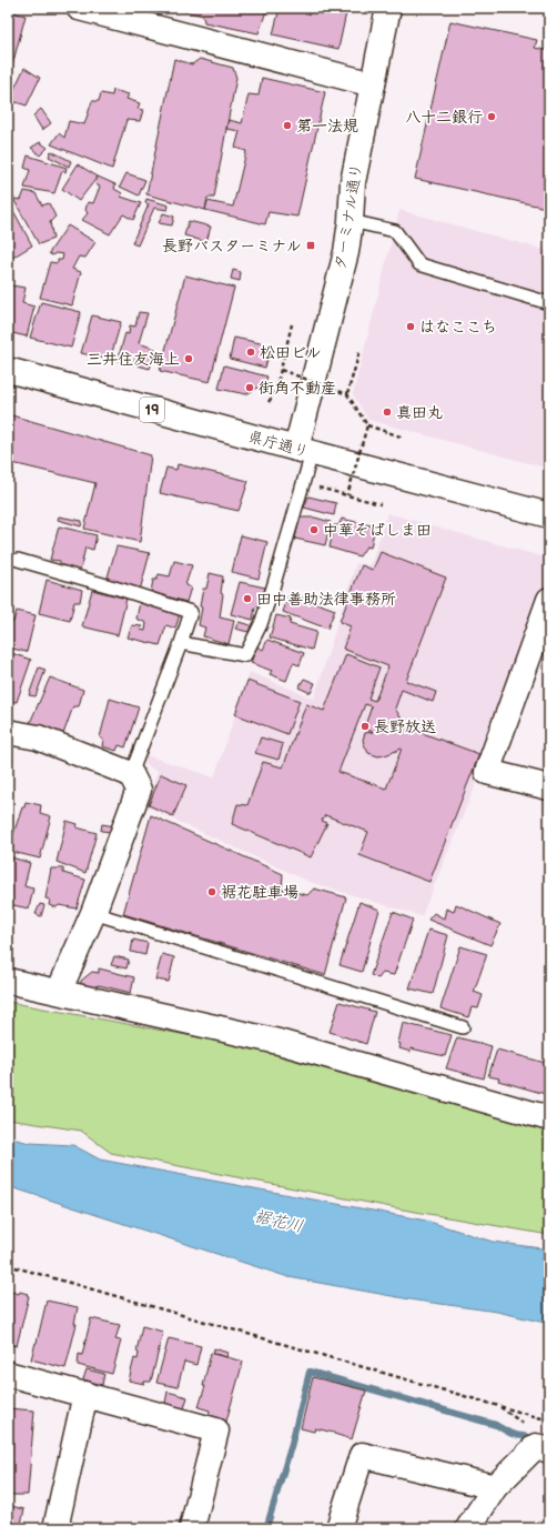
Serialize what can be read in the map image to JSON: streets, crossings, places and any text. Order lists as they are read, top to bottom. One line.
{"streets":{"main road":["ターミナル通り","19","県庁通り"]},"crossings":[["ターミナル通り","県庁通り"]],"water":["裾花川"],"places":{"other":["八十二銀行","第一法規","はなここち","松田ビル","三井住友海上","街角不動産","真田丸","中華そばしま田","田中善助法律事務所","長野放送","裾花駐車場"],"transit":["長野バスターミナル"]}}
